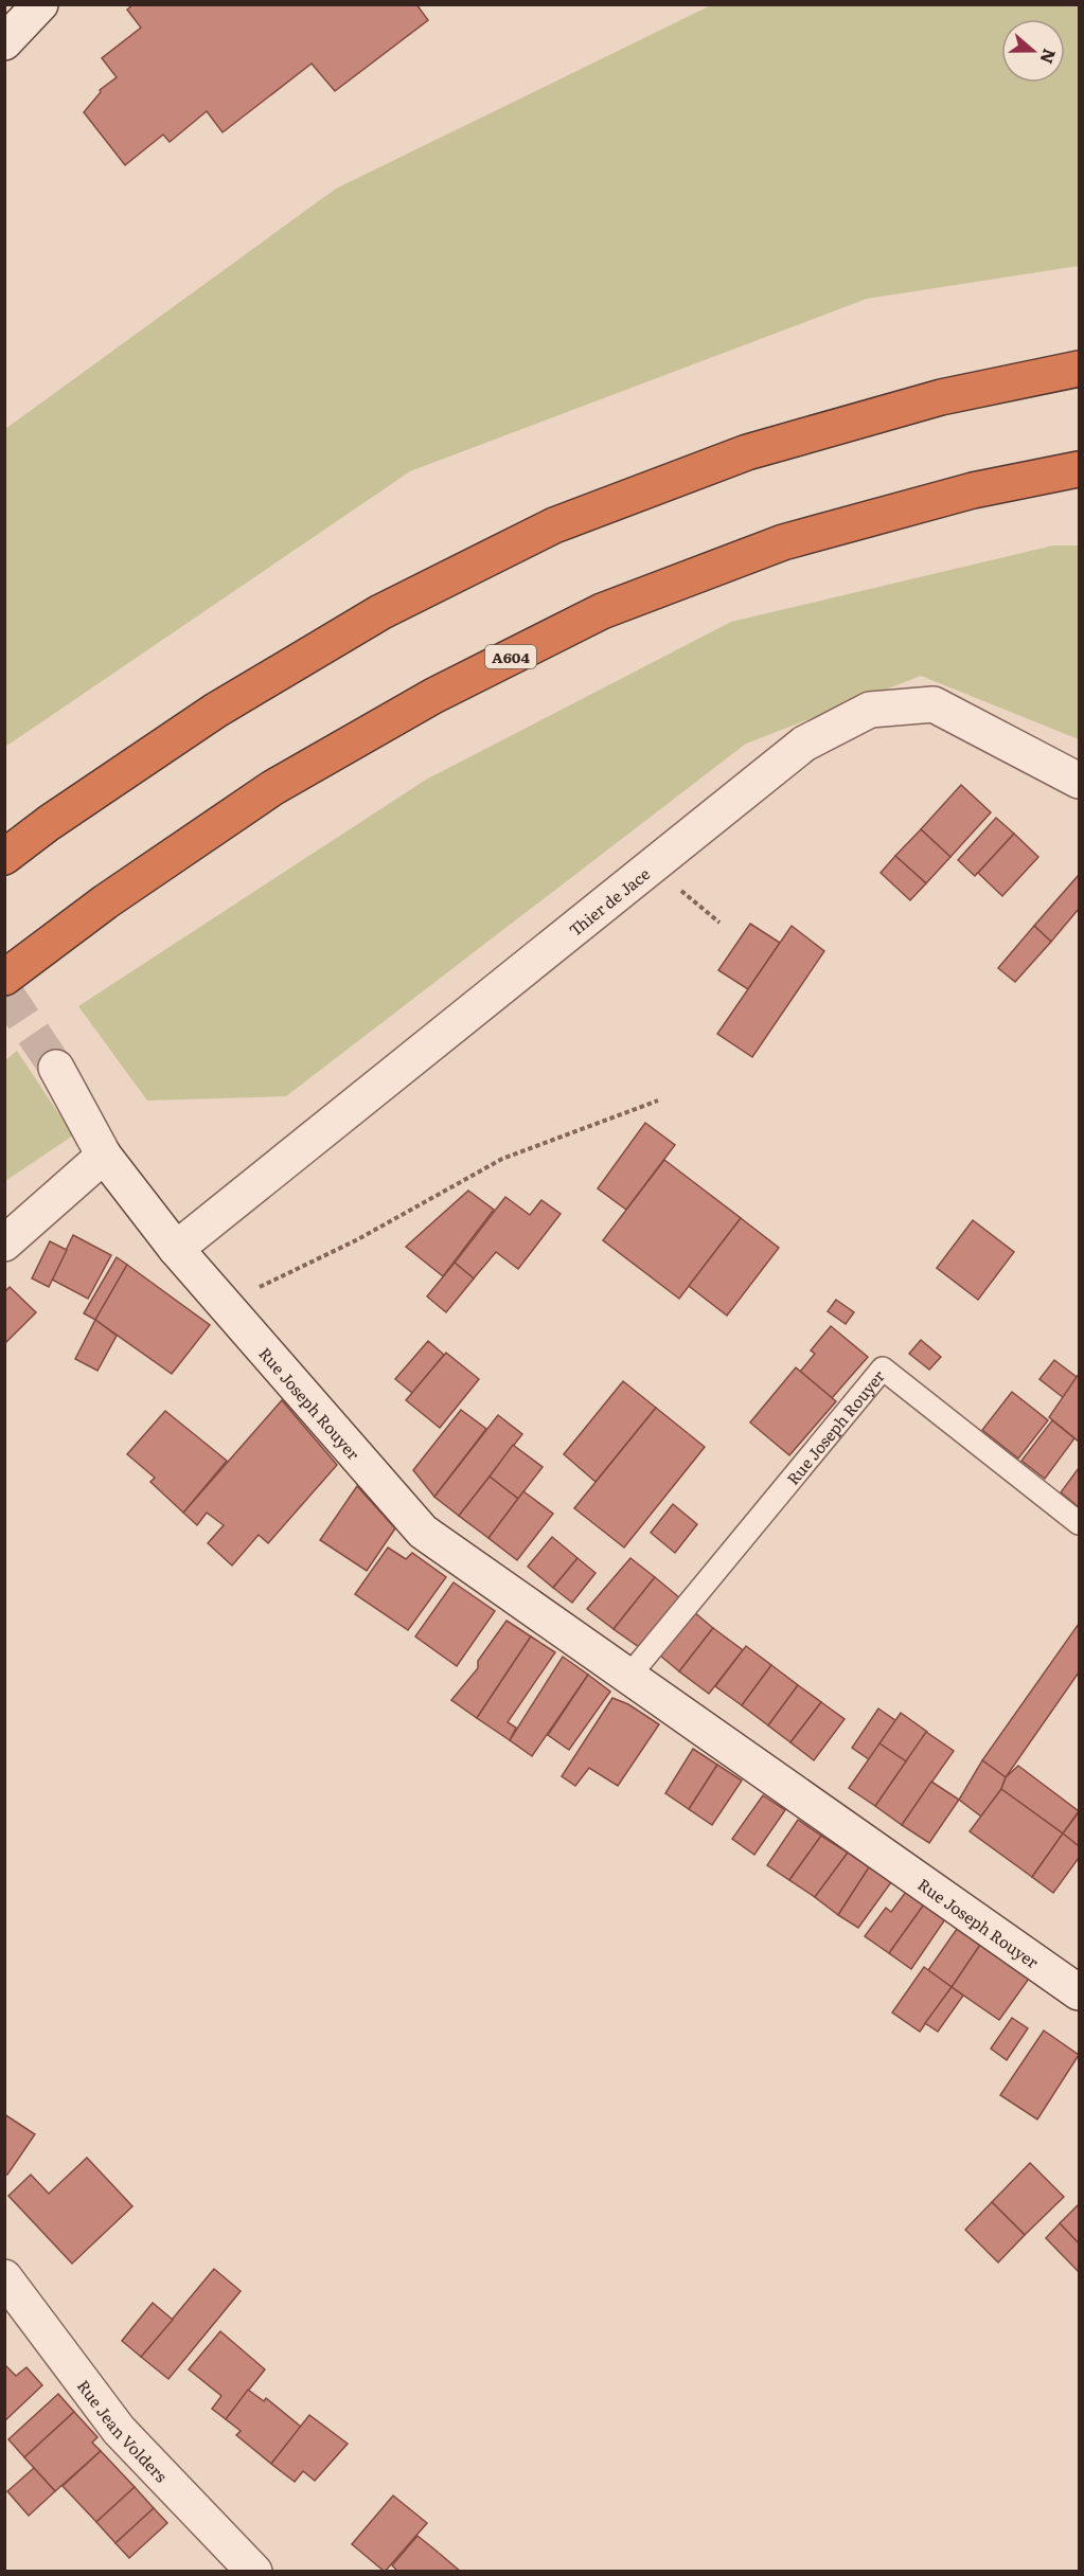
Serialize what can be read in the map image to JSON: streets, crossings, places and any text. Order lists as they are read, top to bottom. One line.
{"streets":{"highway":["A604"],"street":["Thier de Jace","Rue Joseph Rouyer","Rue Jean Volders"]},"crossings":[["Thier de Jace","Rue Joseph Rouyer"]],"north":"right"}
